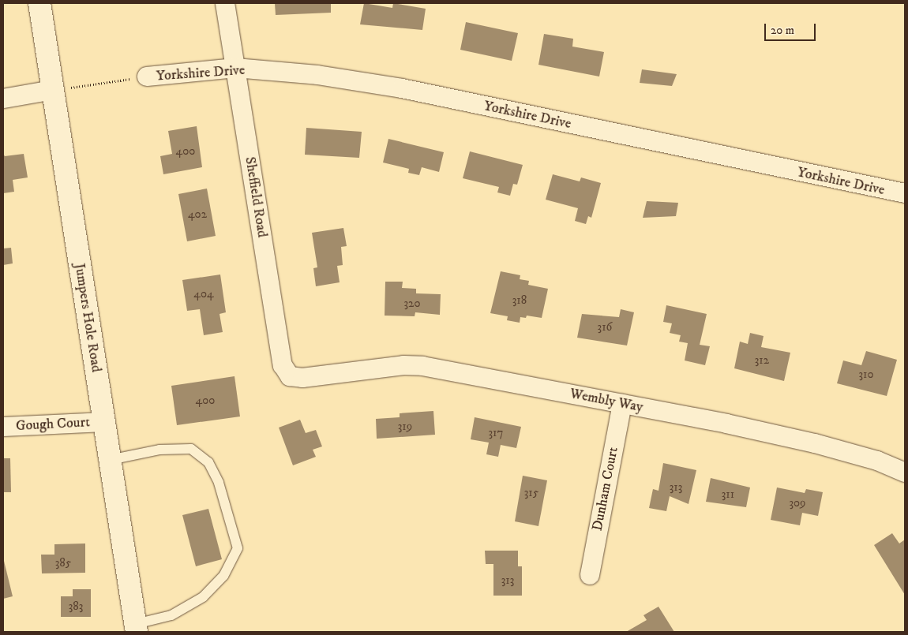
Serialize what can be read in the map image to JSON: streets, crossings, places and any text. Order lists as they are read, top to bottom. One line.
{"streets":{"main road":["Jumpers Hole Road"],"street":["Yorkshire Drive","Sheffield Road","Wembly Way","Gough Court","Dunham Court"]},"crossings":[["Yorkshire Drive","Sheffield Road"],["Sheffield Road","Wembly Way"],["Jumpers Hole Road","Gough Court"],["Wembly Way","Dunham Court"]],"house_numbers":["400","402","404","318","320","316","312","310","400","319","317","313","315","311","309","385","313","383"],"scale_bar":"20 m"}
